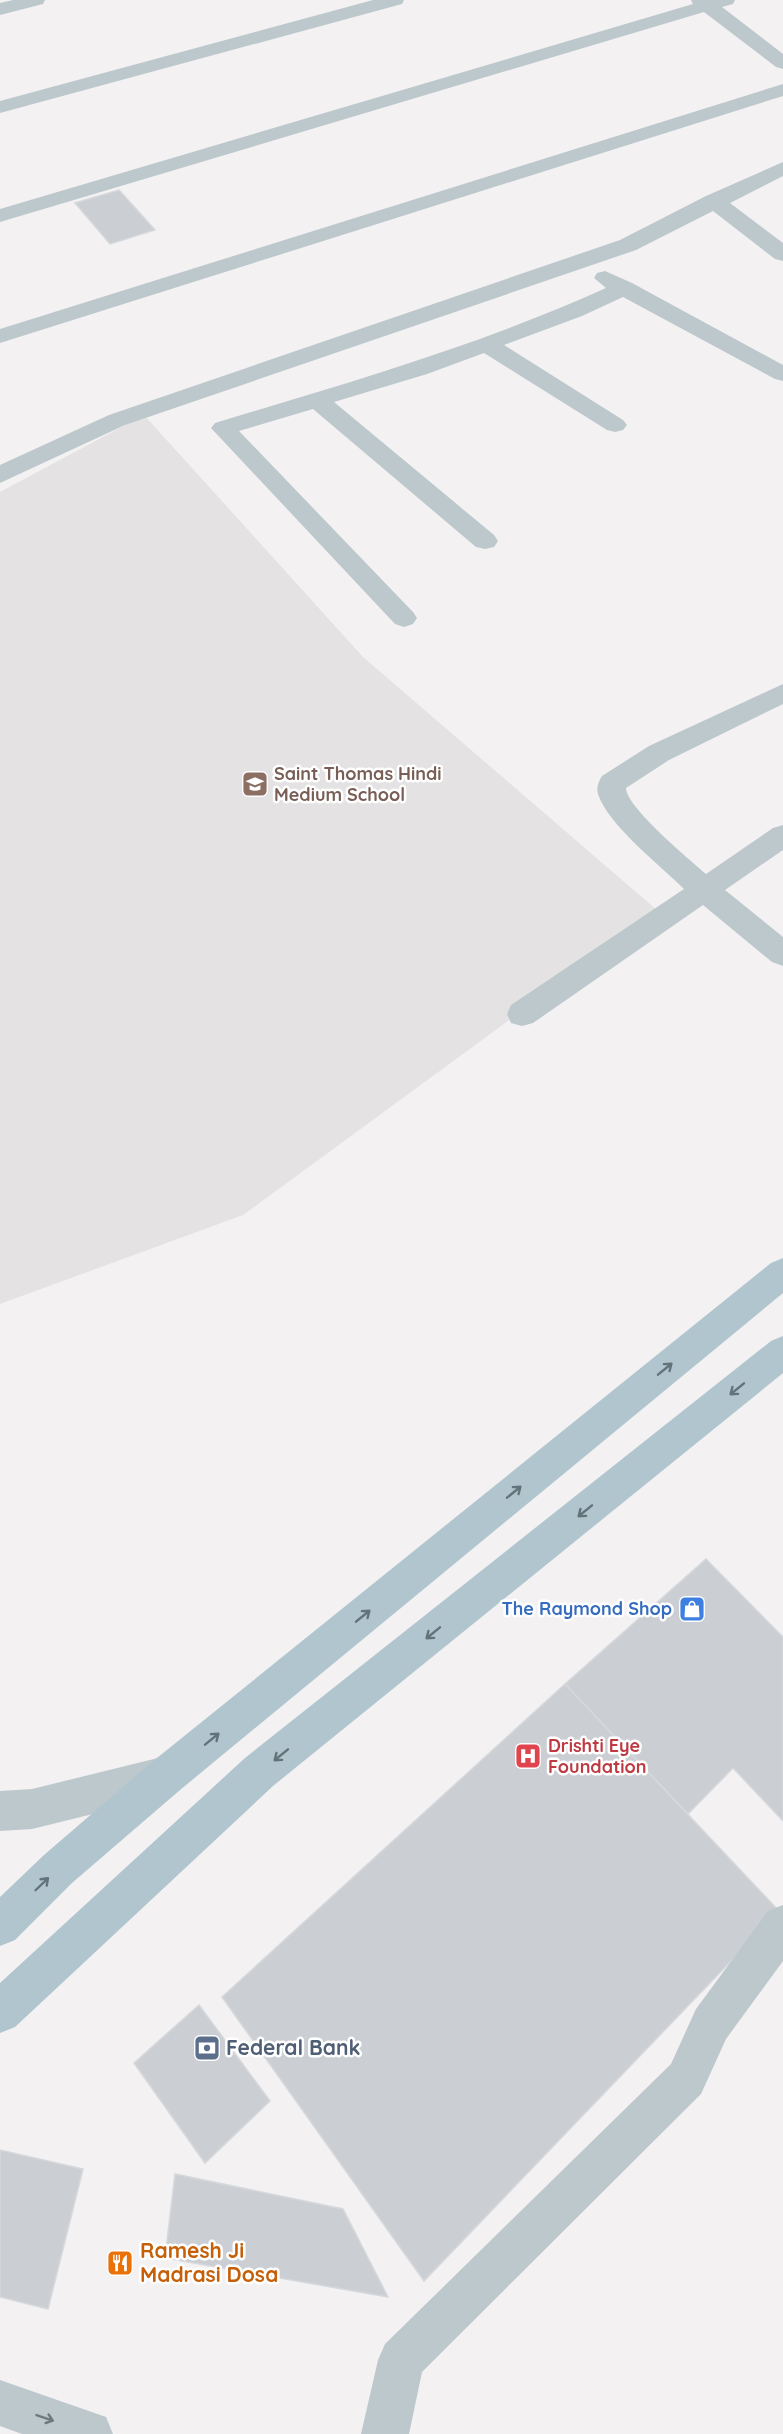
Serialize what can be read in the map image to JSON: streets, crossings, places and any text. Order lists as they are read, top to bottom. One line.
{"places":{"school or university":["Saint Thomas Hindi Medium School"],"shop":["The Raymond Shop"],"hospital":["Drishti Eye Foundation"],"bank":["Federal Bank"],"restaurant":["Ramesh Ji Madrasi Dosa"]}}
